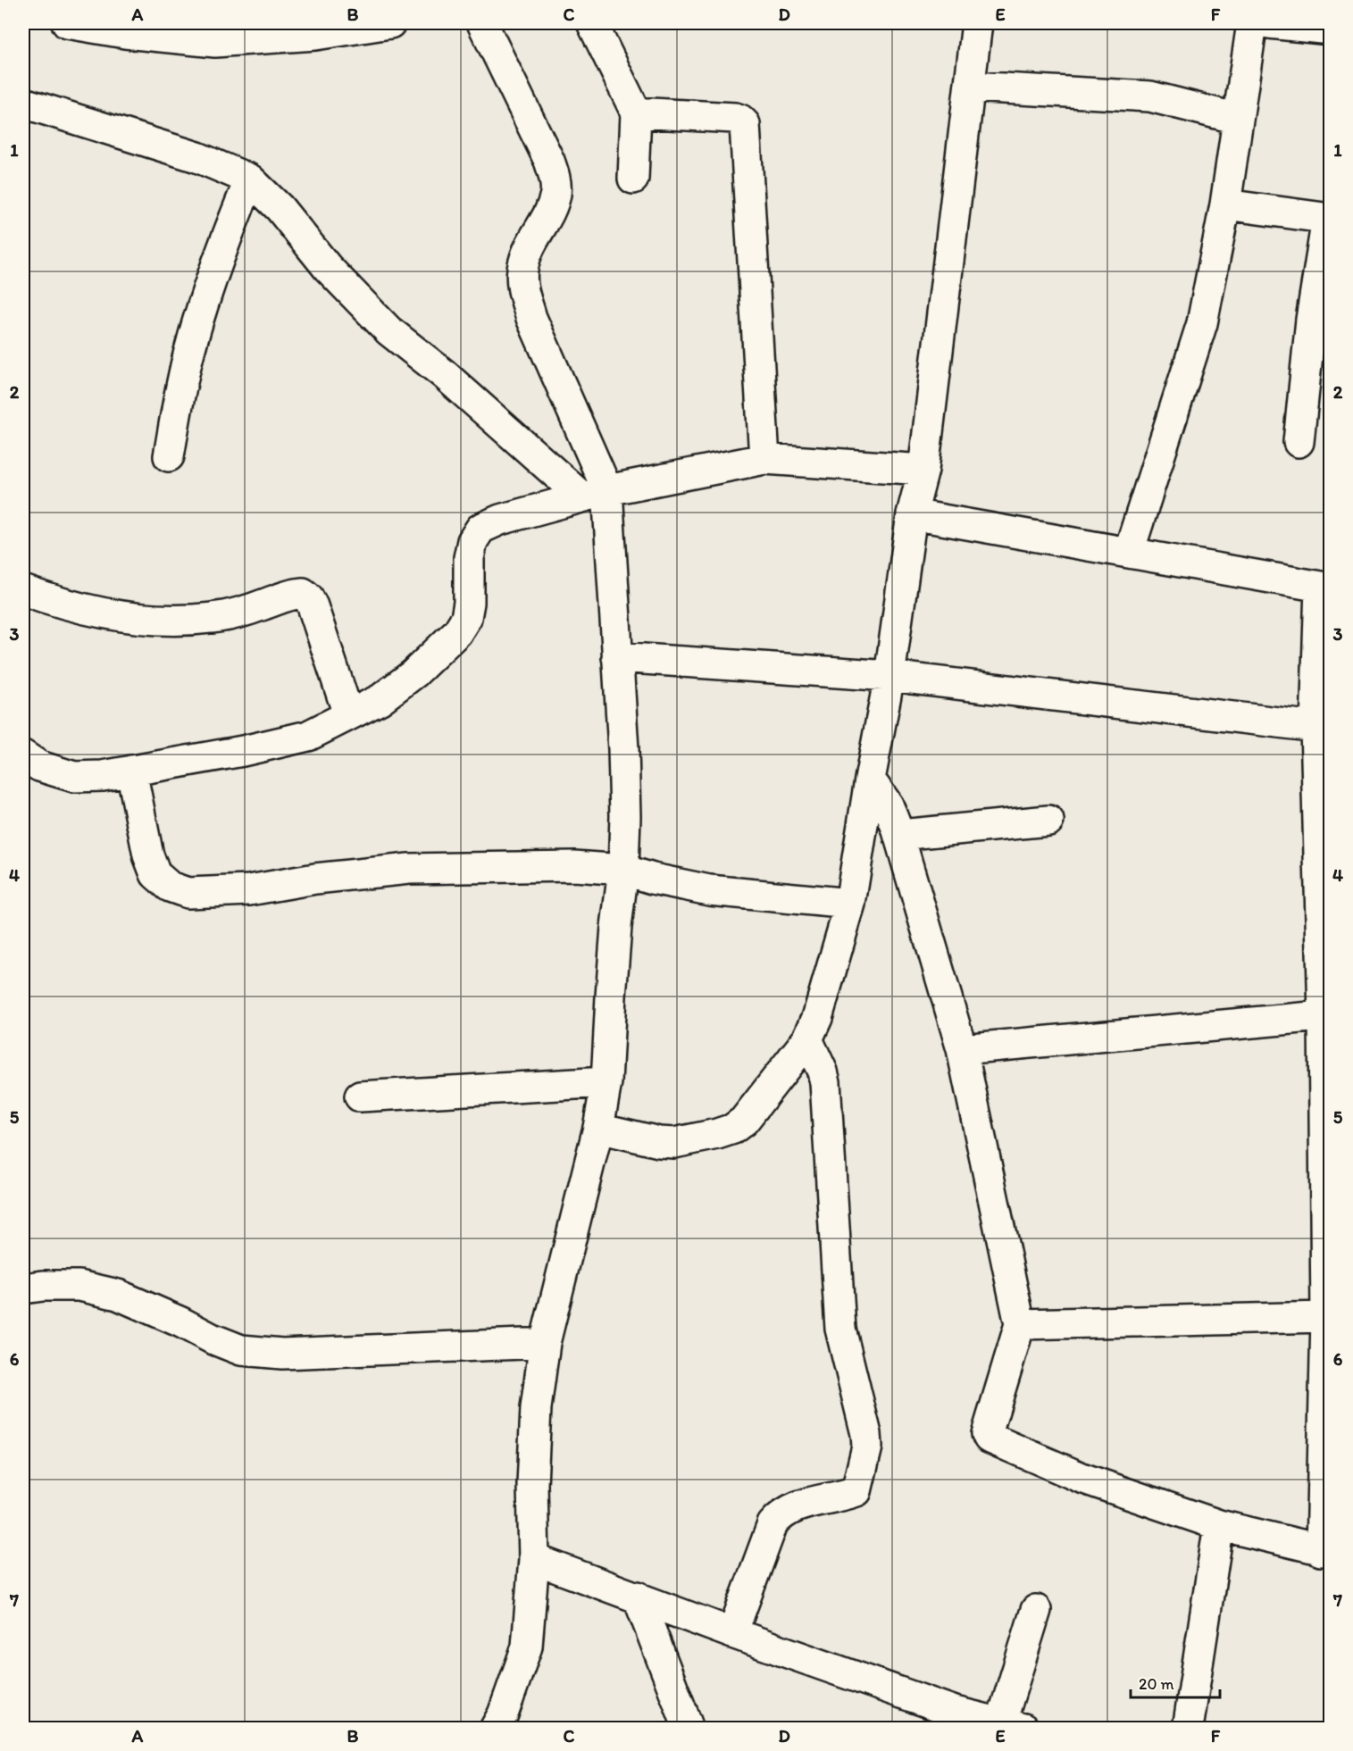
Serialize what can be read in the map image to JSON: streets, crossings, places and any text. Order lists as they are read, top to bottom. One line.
{"scale_bar":"20 m","grid":{"columns":["A","B","C","D","E","F"],"rows":["1","2","3","4","5","6","7"]}}
